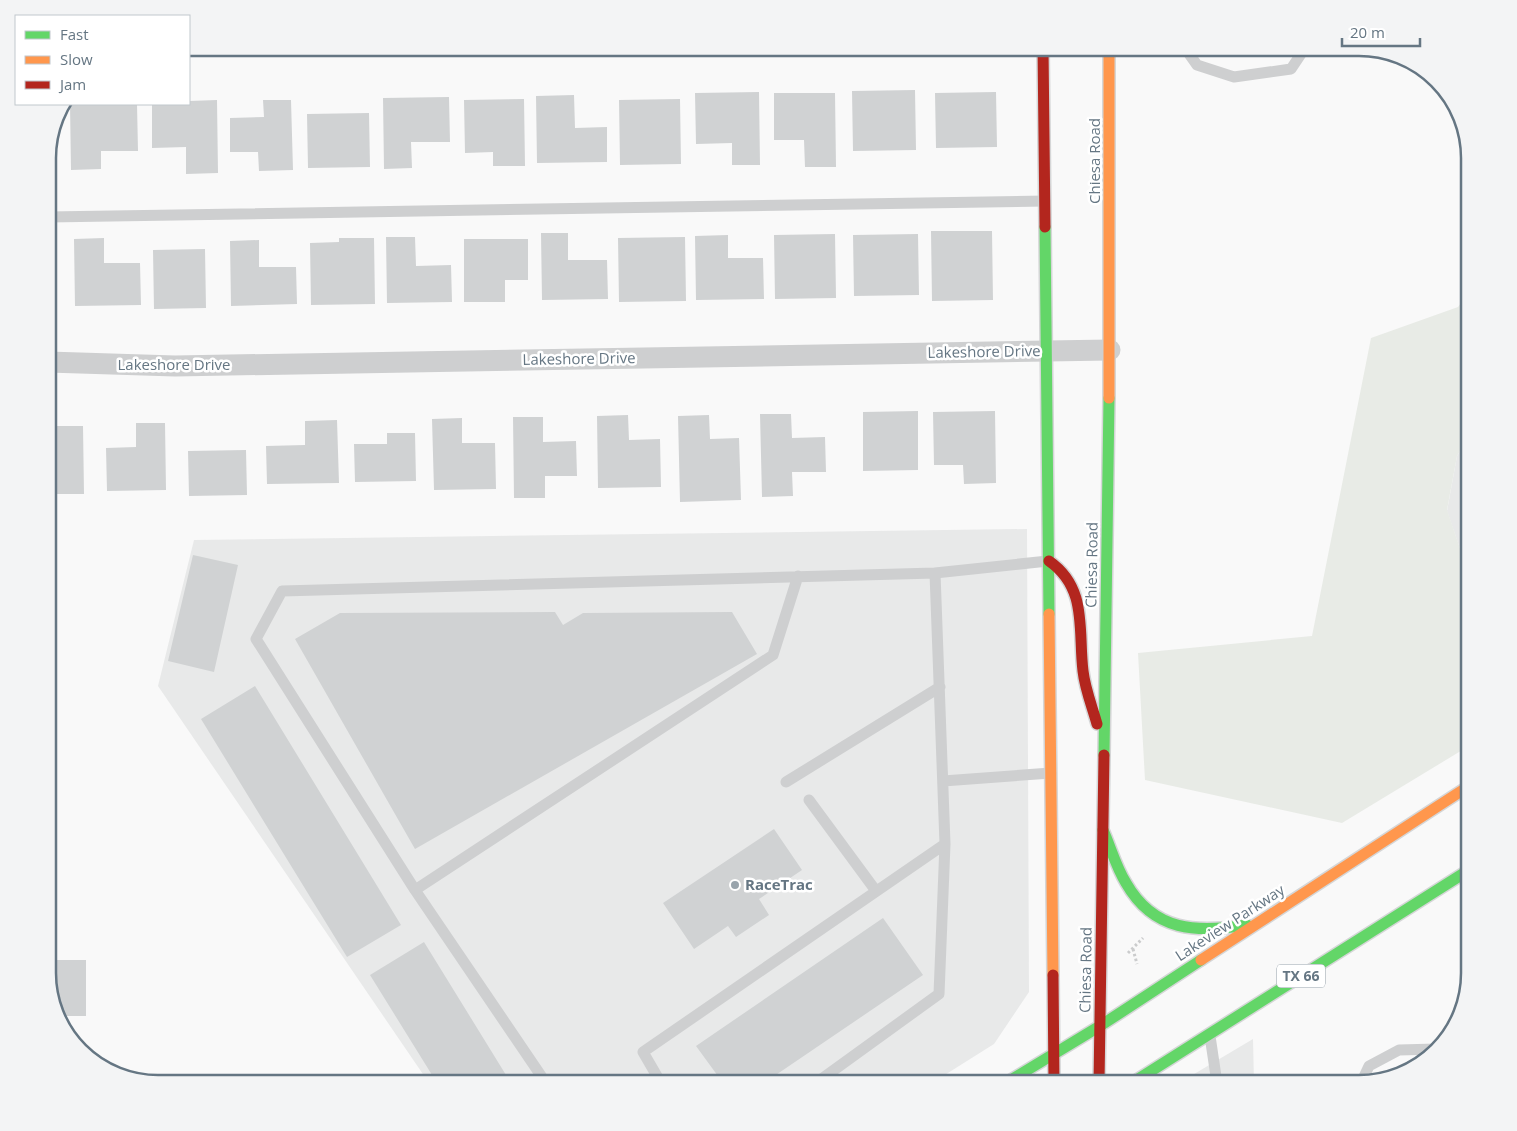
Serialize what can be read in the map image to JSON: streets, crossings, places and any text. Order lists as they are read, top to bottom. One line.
{"streets":{"main road":["Chiesa Road","Lakeview Parkway","TX 66"],"street":["Lakeshore Drive"]},"crossings":[["Chiesa Road","Lakeshore Drive"],["Chiesa Road","Lakeview Parkway"]],"places":["RaceTrac"],"legend":["Fast","Slow","Jam"],"scale_bar":"20 m"}
